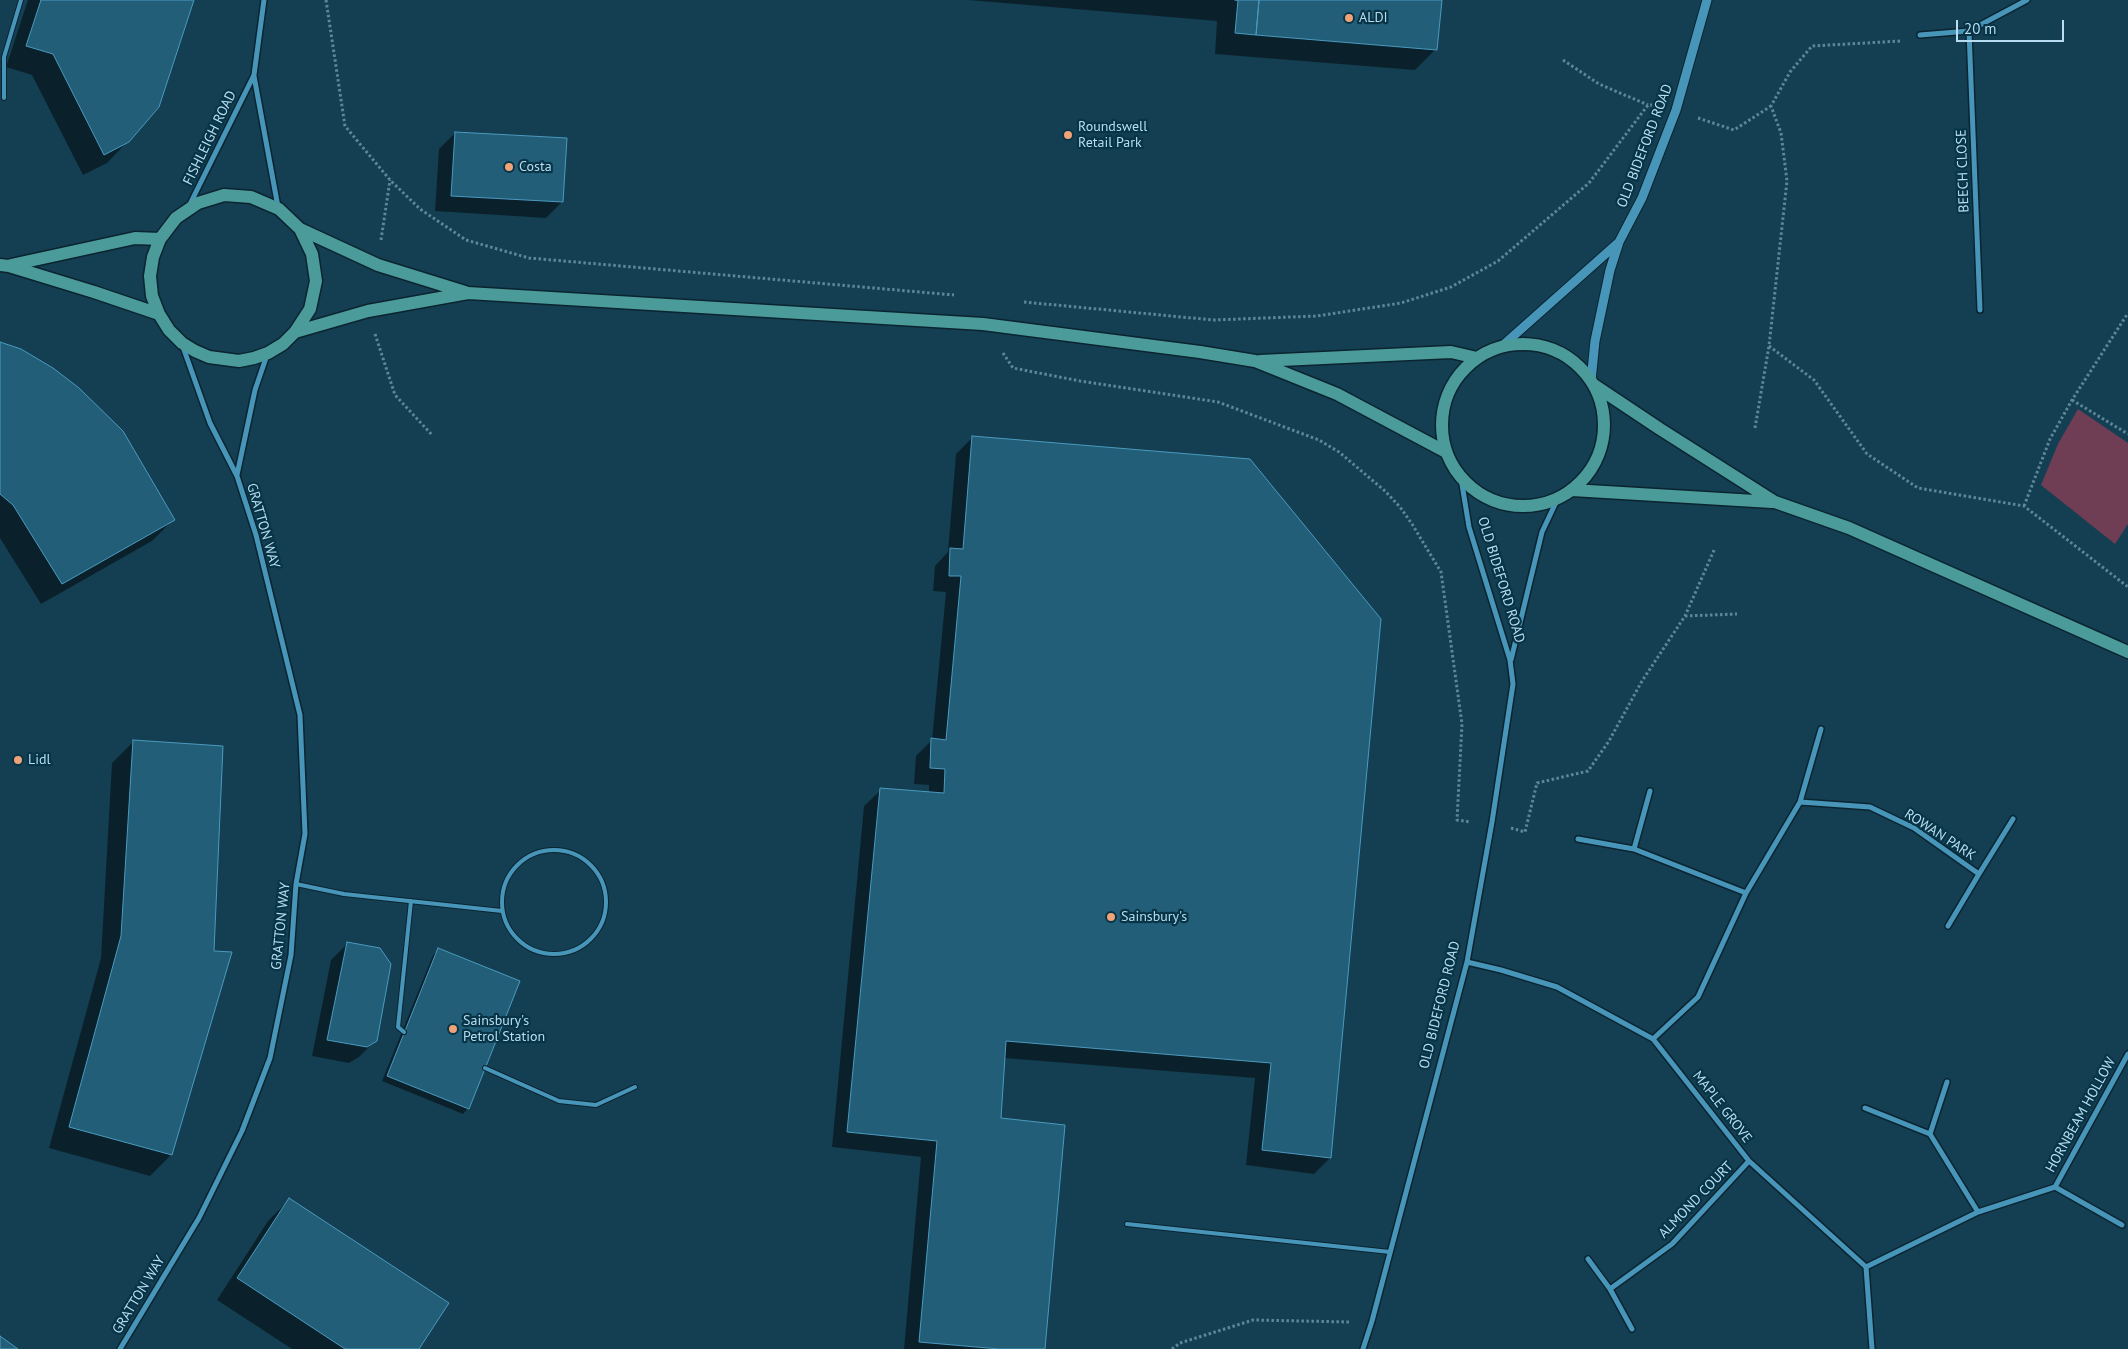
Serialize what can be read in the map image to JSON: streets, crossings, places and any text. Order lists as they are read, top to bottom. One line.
{"streets":{"street":["FISHLEIGH ROAD","OLD BIDEFORD ROAD","BEECH CLOSE","GRATTON WAY","ROWAN PARK","MAPLE GROVE","HORNBEAM HOLLOW","ALMOND COURT"]},"crossings":[["FISHLEIGH ROAD","GRATTON WAY"],["OLD BIDEFORD ROAD","MAPLE GROVE"],["MAPLE GROVE","HORNBEAM HOLLOW"],["MAPLE GROVE","ALMOND COURT"]],"places":["ALDI","Roundswell Retail Park","Costa","Lidl","Sainsbury's","Sainsbury's Petrol Station"],"scale_bar":"20 m"}
